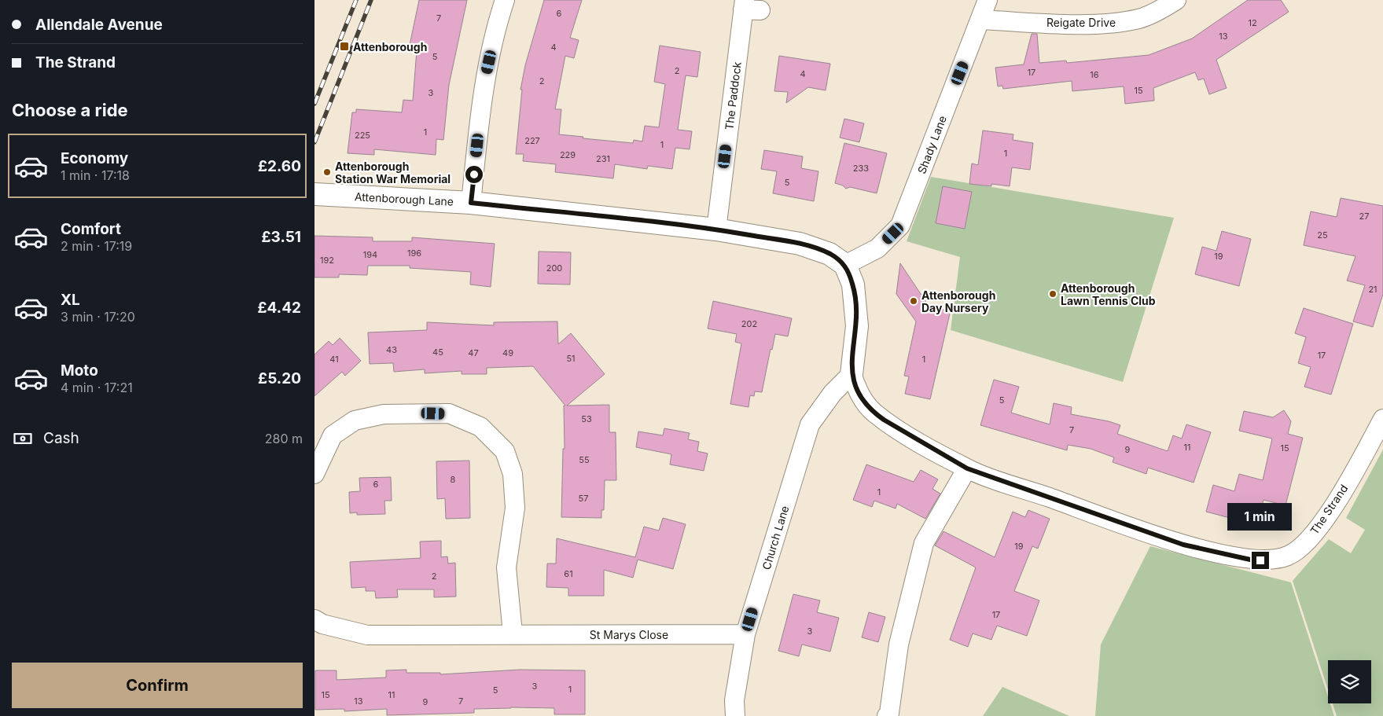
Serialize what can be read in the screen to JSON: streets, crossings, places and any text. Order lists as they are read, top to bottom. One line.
{"streets":{"street":["Reigate Drive","The Paddock","Shady Lane","Attenborough Lane","The Strand","Church Lane","St Marys Close"]},"crossings":[["Reigate Drive","Shady Lane"],["The Paddock","Attenborough Lane"],["Shady Lane","Attenborough Lane"],["The Strand","Church Lane"],["Church Lane","St Marys Close"]],"places":{"transit":["Attenborough"],"other":["Attenborough Station War Memorial","Attenborough Lawn Tennis Club","Attenborough Day Nursery"]},"house_numbers":["6","7","12","13","4","5","2","17","4","16","2","15","3","1","225","227","1","1","229","231","233","5","27","25","196","194","19","192","200","21","202","43","45","47","49","17","51","41","1","5","53","7","11","15","9","55","8","6","1","57","19","61","2","17","3","3","1","5","15","11","13","7","9"],"page":{"banner":["Allendale Avenue","The Strand"],"heading":"Choose a ride","list":[{"name":"Economy","note":"1 min · 17:18","value":"£2.60"},{"name":"Comfort","note":"2 min · 17:19","value":"£3.51"},{"name":"XL","note":"3 min · 17:20","value":"£4.42"},{"name":"Moto","note":"4 min · 17:21","value":"£5.20"}],"pay":["Cash","280 m"],"bubble":"1 min","buttons":"Confirm"}}
